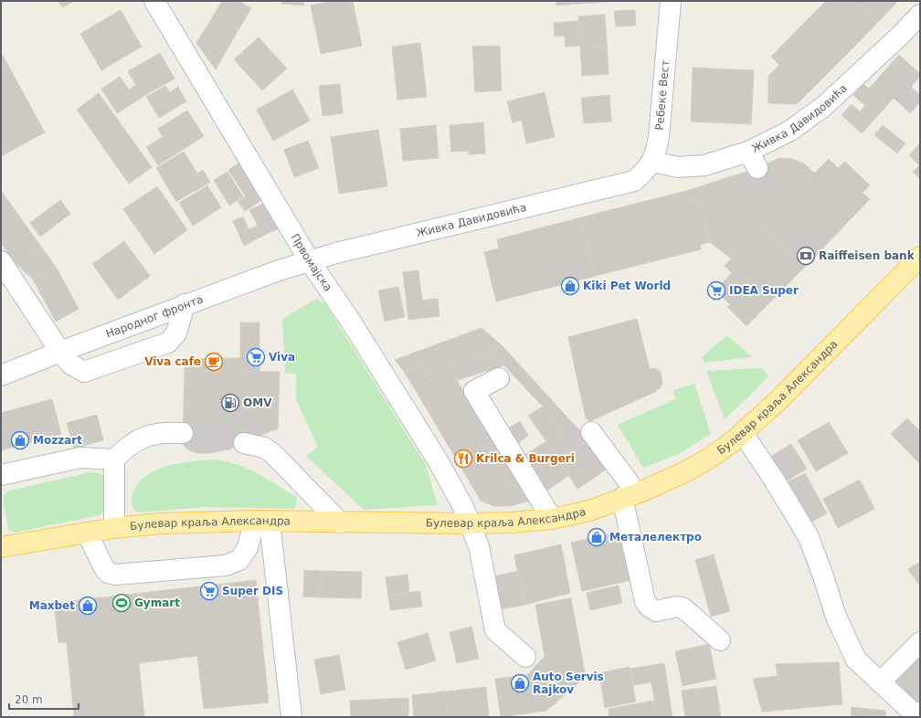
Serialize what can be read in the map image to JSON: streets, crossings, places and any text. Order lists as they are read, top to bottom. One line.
{"streets":{"main road":["Булевар краља Александра"],"street":["Ребеке Вест","Живка Давидовића","Првомајска","Народног фронта"]},"crossings":[["Ребеке Вест","Живка Давидовића"],["Живка Давидовића","Првомајска"],["Живка Давидовића","Народног фронта"],["Првомајска","Народног фронта"],["Првомајска","Булевар краља Александра"]],"places":{"bank":["Raiffeisen bank"],"shop":["Kiki Pet World","Mozzart","Металелектро","Maxbet","Auto Servis Rajkov"],"supermarket":["IDEA Super","Viva","Super DIS"],"cafe":["Viva cafe"],"fuel station":["OMV"],"restaurant":["Krilca & Burgeri"],"sports":["Gymart"]},"scale_bar":"20 m"}
